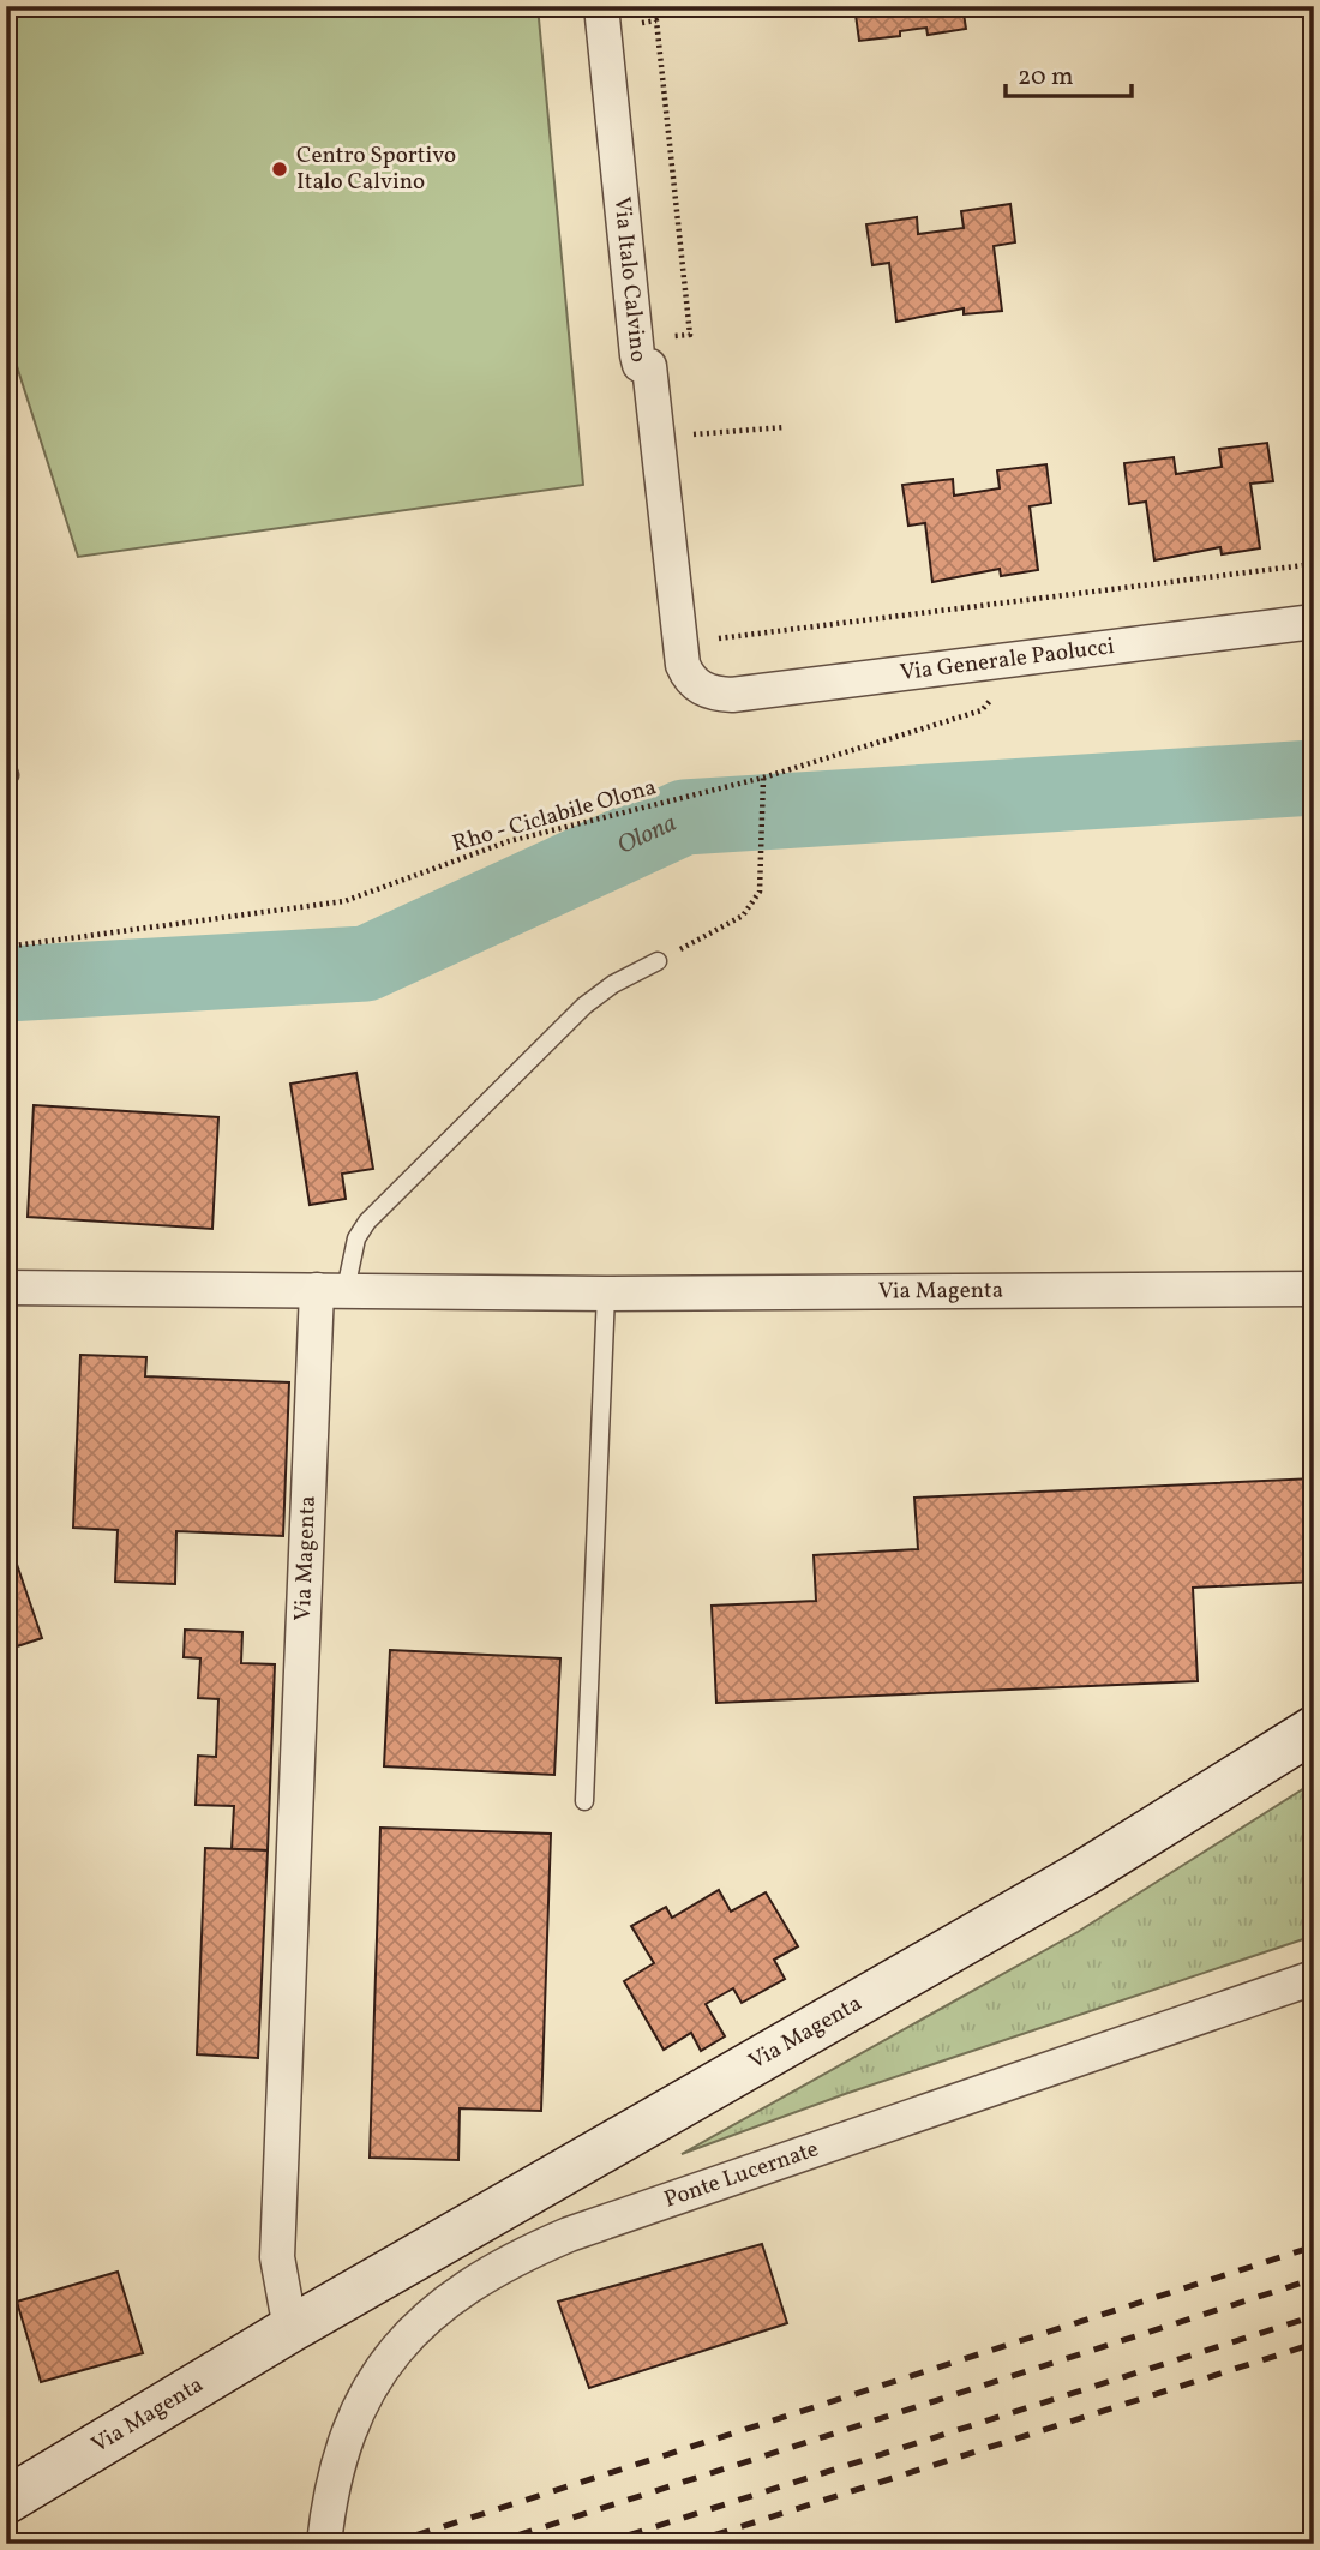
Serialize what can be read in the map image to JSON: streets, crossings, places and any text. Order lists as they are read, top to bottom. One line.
{"streets":{"street":["Via Italo Calvino","Via Generale Paolucci","Via Magenta","Ponte Lucernate"],"path":["Rho - Ciclabile Olona"]},"crossings":[["Via Italo Calvino","Via Generale Paolucci"],["Via Generale Paolucci","Rho - Ciclabile Olona"]],"water":["Olona"],"places":["Centro Sportivo Italo Calvino"],"scale_bar":"20 m"}
